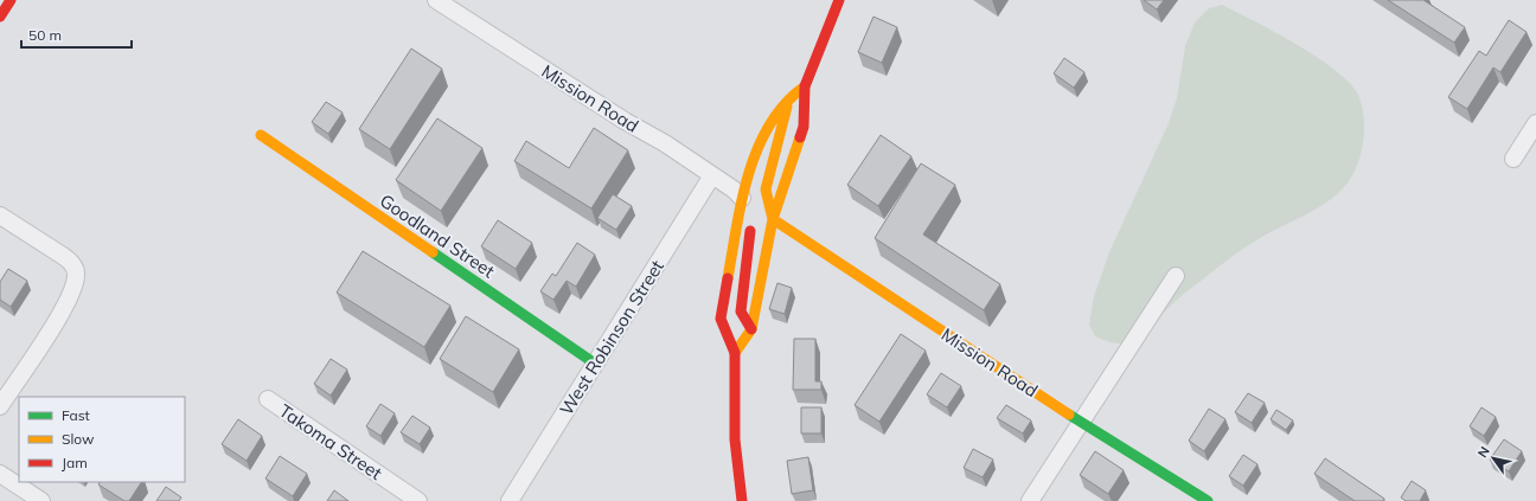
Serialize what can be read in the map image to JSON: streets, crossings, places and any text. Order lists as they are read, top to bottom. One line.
{"streets":{"main road":["Mission Road","Goodland Street"],"street":["West Robinson Street","Takoma Street"]},"crossings":[["Mission Road","West Robinson Street"],["Goodland Street","West Robinson Street"]],"legend":["Fast","Slow","Jam"],"scale_bar":"50 m","north":"top left"}
